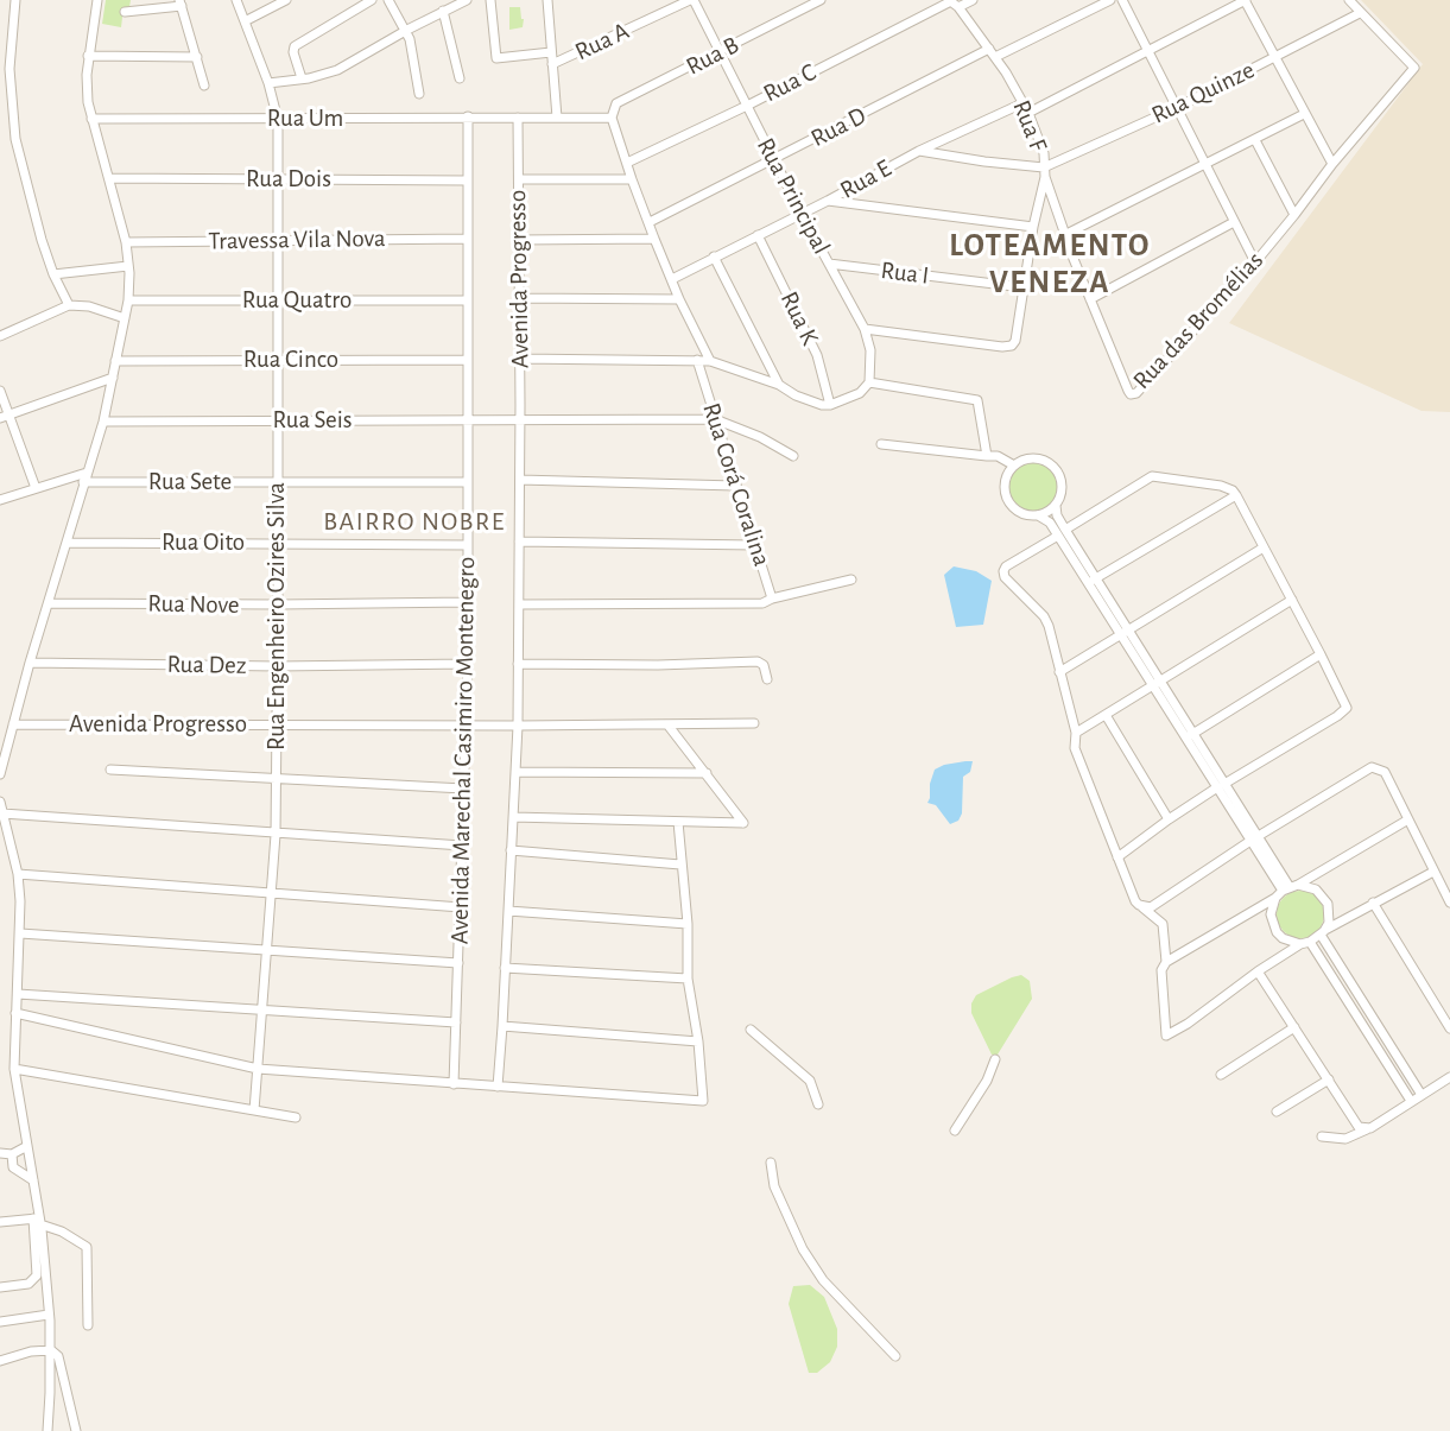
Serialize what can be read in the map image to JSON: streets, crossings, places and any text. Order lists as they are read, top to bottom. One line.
{"streets":{"street":["Rua A","Rua B","Rua C","Rua Quinze","Rua Um","Rua F","Rua D","Rua Dois","Rua E","Rua Principal","Travessa Vila Nova","Rua I","Avenida Progresso","Rua Quatro","Rua K","Rua das Bromélias","Rua Cinco","Rua Seis","Rua Sete","Rua Corá Coralina","Rua Oito","Rua Nove","Rua Engenheiro Ozires Silva","Rua Dez","Avenida Marechal Casimiro Montenegro"]},"crossings":[["Rua A","Rua Principal"],["Rua B","Rua Principal"],["Rua C","Rua F"],["Rua C","Rua Principal"],["Rua Quinze","Rua F"],["Rua Quinze","Rua das Bromélias"],["Rua Um","Avenida Progresso"],["Rua Um","Rua Engenheiro Ozires Silva"],["Rua Um","Avenida Marechal Casimiro Montenegro"],["Rua F","Rua D"],["Rua F","Rua E"],["Rua F","Rua Principal"],["Rua F","Rua I"],["Rua F","Rua das Bromélias"],["Rua D","Rua Principal"],["Rua Dois","Rua Engenheiro Ozires Silva"],["Rua Dois","Avenida Marechal Casimiro Montenegro"],["Rua E","Rua Principal"],["Rua E","Rua K"],["Rua Principal","Rua I"],["Travessa Vila Nova","Rua Engenheiro Ozires Silva"],["Travessa Vila Nova","Avenida Marechal Casimiro Montenegro"],["Avenida Progresso","Rua Seis"],["Avenida Progresso","Rua Corá Coralina"],["Avenida Progresso","Rua Engenheiro Ozires Silva"],["Avenida Progresso","Avenida Marechal Casimiro Montenegro"],["Rua Quatro","Rua Engenheiro Ozires Silva"],["Rua Quatro","Avenida Marechal Casimiro Montenegro"],["Rua Cinco","Rua Engenheiro Ozires Silva"],["Rua Cinco","Avenida Marechal Casimiro Montenegro"],["Rua Seis","Rua Corá Coralina"],["Rua Seis","Rua Engenheiro Ozires Silva"],["Rua Seis","Avenida Marechal Casimiro Montenegro"],["Rua Sete","Rua Engenheiro Ozires Silva"],["Rua Sete","Avenida Marechal Casimiro Montenegro"],["Rua Oito","Rua Engenheiro Ozires Silva"],["Rua Oito","Avenida Marechal Casimiro Montenegro"],["Rua Nove","Rua Engenheiro Ozires Silva"],["Rua Nove","Avenida Marechal Casimiro Montenegro"],["Rua Engenheiro Ozires Silva","Rua Dez"],["Rua Dez","Avenida Marechal Casimiro Montenegro"]],"districts":["LOTEAMENTO VENEZA","BAIRRO NOBRE"]}
